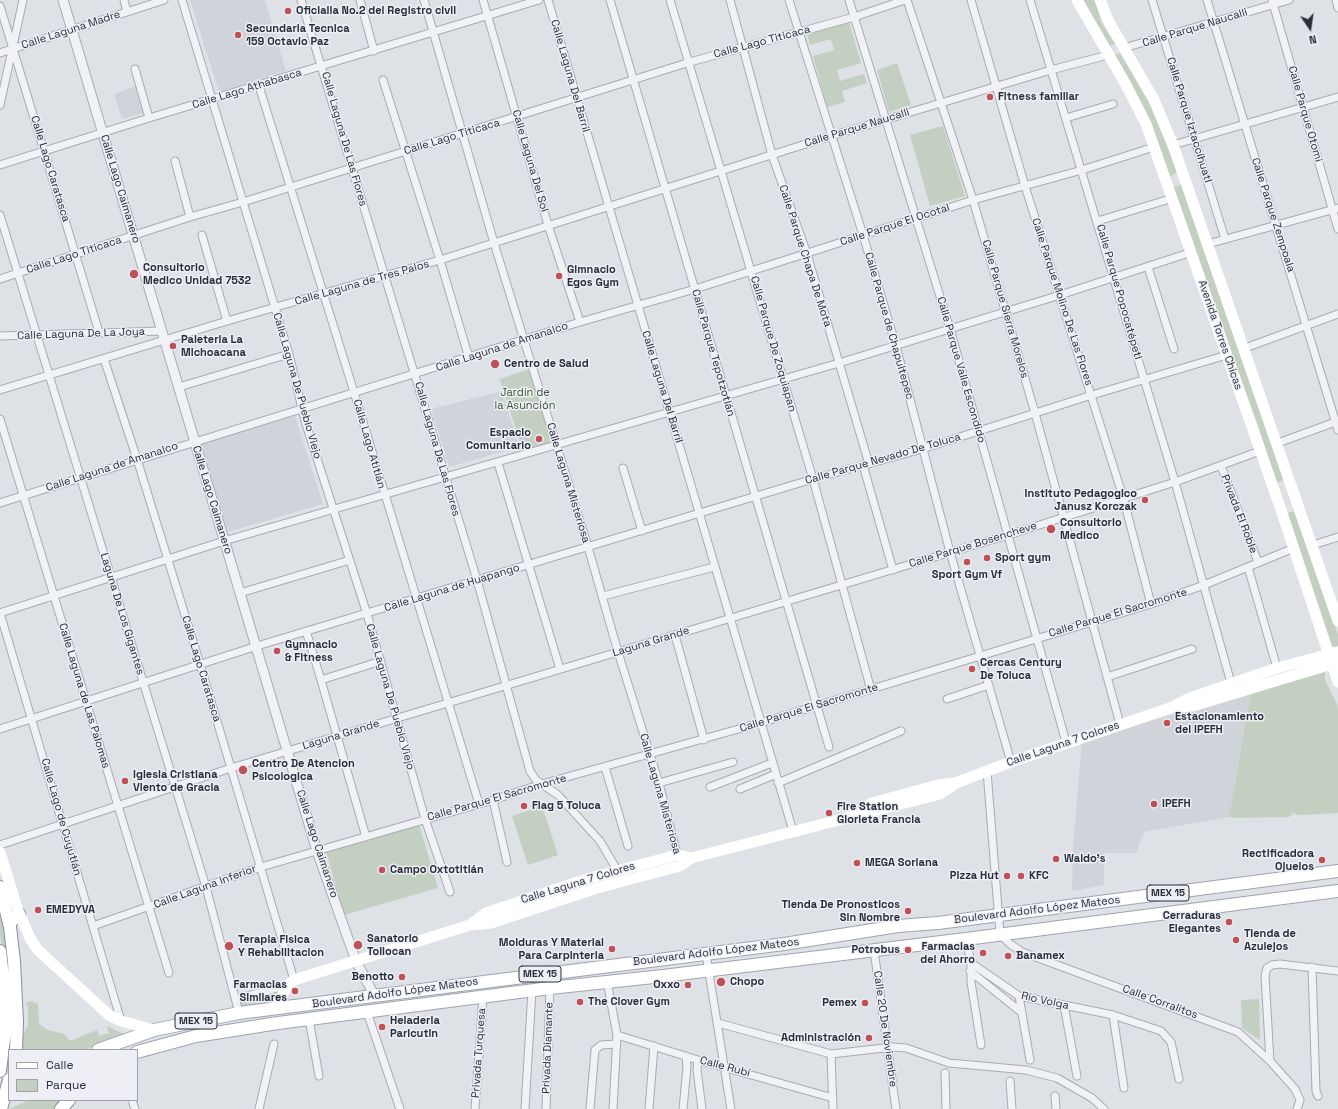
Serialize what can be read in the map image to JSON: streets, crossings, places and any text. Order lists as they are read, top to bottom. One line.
{"streets":{"main road":["Avenida Torres Chicas","Calle Laguna 7 Colores","MEX 15","Boulevard Adolfo López Mateos"],"street":["Calle Parque Naucalli","Calle Laguna Madre","Calle Lago Titicaca","Calle Laguna Del Barril","Calle Lago Athabasca","Calle Parque Otomí","Calle Parque Iztaccíhuatl","Calle Laguna De Las Flores","Calle Laguna Del Sol","Calle Lago Caratasca","Calle Lago Caimanero","Calle Parque Zempoala","Calle Parque El Ocotal","Calle Parque Chapa De Mota","Calle Laguna de Tres Palos","Calle Parque Popocatépetl","Calle Parque Molino De Las Flores","Calle Parque Sierra Morelos","Calle Parque de Chapultepec","Calle Laguna De La Joya","Calle Parque De Zoquiapan","Calle Laguna de Amanalco","Calle Parque Tepotzotlán","Calle Parque Valle Escondido","Calle Laguna De Pueblo Viejo","Calle Lago Atitlán","Calle Parque Nevado De Toluca","Calle Laguna Misteriosa","Privada El Roble","Calle Parque Bosencheve","Calle Laguna de Huapango","Calle Parque El Sacromonte","Laguna De Los Gigantes","Laguna Grande","Calle Laguna de Las Palomas","Calle Lago de Cuyutlán","Calle Laguna Inferior","Río Volga","Calle Corralitos","Calle 20 De Noviembre","Privada Diamante","Privada Turquesa","Calle Rubí"]},"crossings":[["Calle Parque Naucalli","Calle Laguna Del Barril"],["Calle Parque Naucalli","Calle Parque Otomí"],["Calle Parque Naucalli","Calle Parque Iztaccíhuatl"],["Calle Parque Naucalli","Calle Parque Zempoala"],["Calle Parque Naucalli","Calle Parque Chapa De Mota"],["Calle Parque Naucalli","Calle Laguna de Tres Palos"],["Calle Parque Naucalli","Calle Parque Popocatépetl"],["Calle Parque Naucalli","Calle Parque Molino De Las Flores"],["Calle Parque Naucalli","Calle Parque Sierra Morelos"],["Calle Parque Naucalli","Calle Parque de Chapultepec"],["Calle Parque Naucalli","Avenida Torres Chicas"],["Calle Parque Naucalli","Calle Parque De Zoquiapan"],["Calle Parque Naucalli","Calle Parque Tepotzotlán"],["Calle Parque Naucalli","Calle Parque Valle Escondido"],["Calle Laguna Madre","Calle Lago Caratasca"],["Calle Laguna Madre","Calle Lago Caimanero"],["Calle Lago Titicaca","Calle Laguna Del Barril"],["Calle Lago Titicaca","Calle Laguna De Las Flores"],["Calle Lago Titicaca","Calle Laguna Del Sol"],["Calle Lago Titicaca","Calle Lago Caratasca"],["Calle Lago Titicaca","Calle Lago Caimanero"],["Calle Lago Titicaca","Calle Parque Chapa De Mota"],["Calle Lago Titicaca","Calle Parque Sierra Morelos"],["Calle Lago Titicaca","Calle Parque de Chapultepec"],["Calle Lago Titicaca","Calle Parque De Zoquiapan"],["Calle Lago Titicaca","Calle Parque Tepotzotlán"],["Calle Lago Titicaca","Calle Parque Valle Escondido"],["Calle Lago Titicaca","Calle Laguna De Pueblo Viejo"],["Calle Lago Titicaca","Calle Lago Atitlán"],["Calle Lago Titicaca","Calle Laguna Misteriosa"],["Calle Lago Titicaca","Laguna De Los Gigantes"],["Calle Laguna Del Barril","Calle Parque El Ocotal"],["Calle Laguna Del Barril","Calle Laguna de Tres Palos"],["Calle Laguna Del Barril","Calle Laguna de Amanalco"],["Calle Laguna Del Barril","Calle Parque Nevado De Toluca"],["Calle Laguna Del Barril","Calle Parque Bosencheve"],["Calle Laguna Del Barril","Calle Laguna de Huapango"],["Calle Laguna Del Barril","Calle Parque El Sacromonte"],["Calle Laguna Del Barril","Laguna Grande"],["Calle Laguna Del Barril","Calle Laguna 7 Colores"],["Calle Lago Athabasca","Calle Laguna De Las Flores"],["Calle Lago Athabasca","Calle Laguna Del Sol"],["Calle Lago Athabasca","Calle Lago Caratasca"],["Calle Lago Athabasca","Calle Lago Caimanero"],["Calle Lago Athabasca","Calle Laguna De Pueblo Viejo"],["Calle Lago Athabasca","Calle Lago Atitlán"],["Calle Lago Athabasca","Calle Laguna Misteriosa"],["Calle Laguna De Las Flores","Calle Laguna de Tres Palos"],["Calle Laguna De Las Flores","Calle Laguna de Amanalco"],["Calle Laguna De Las Flores","Calle Laguna de Huapango"],["Calle Laguna De Las Flores","Calle Parque El Sacromonte"],["Calle Laguna De Las Flores","Laguna Grande"],["Calle Laguna De Las Flores","Calle Laguna 7 Colores"],["Calle Laguna Del Sol","Calle Laguna de Tres Palos"],["Calle Laguna Del Sol","Calle Laguna de Amanalco"],["Calle Lago Caratasca","Calle Laguna de Tres Palos"],["Calle Lago Caratasca","Calle Laguna De La Joya"],["Calle Lago Caratasca","Calle Laguna de Amanalco"],["Calle Lago Caratasca","Calle Laguna de Huapango"],["Calle Lago Caratasca","Laguna Grande"],["Calle Lago Caratasca","Calle Laguna 7 Colores"],["Calle Lago Caratasca","Calle Laguna Inferior"],["Calle Lago Caimanero","Calle Laguna de Tres Palos"],["Calle Lago Caimanero","Calle Laguna De La Joya"],["Calle Lago Caimanero","Calle Laguna de Amanalco"],["Calle Lago Caimanero","Calle Laguna de Huapango"],["Calle Lago Caimanero","Calle Parque El Sacromonte"],["Calle Lago Caimanero","Laguna Grande"],["Calle Lago Caimanero","Calle Laguna 7 Colores"],["Calle Lago Caimanero","Calle Laguna Inferior"],["Calle Lago Caimanero","Boulevard Adolfo López Mateos"],["Calle Parque El Ocotal","Calle Parque Chapa De Mota"],["Calle Parque El Ocotal","Calle Parque Popocatépetl"],["Calle Parque El Ocotal","Calle Parque Molino De Las Flores"],["Calle Parque El Ocotal","Calle Parque Sierra Morelos"],["Calle Parque El Ocotal","Calle Parque de Chapultepec"],["Calle Parque El Ocotal","Avenida Torres Chicas"],["Calle Parque El Ocotal","Calle Parque De Zoquiapan"],["Calle Parque El Ocotal","Calle Laguna de Amanalco"],["Calle Parque El Ocotal","Calle Parque Tepotzotlán"],["Calle Parque El Ocotal","Calle Parque Valle Escondido"],["Calle Parque Chapa De Mota","Calle Parque Nevado De Toluca"],["Calle Parque Chapa De Mota","Calle Parque Bosencheve"],["Calle Laguna de Tres Palos","Calle Laguna De La Joya"],["Calle Laguna de Tres Palos","Calle Laguna De Pueblo Viejo"],["Calle Laguna de Tres Palos","Calle Lago Atitlán"],["Calle Laguna de Tres Palos","Calle Laguna Misteriosa"],["Calle Laguna de Tres Palos","Laguna De Los Gigantes"],["Calle Parque Popocatépetl","Calle Parque Nevado De Toluca"],["Calle Parque Popocatépetl","Calle Parque Bosencheve"],["Calle Parque Popocatépetl","Calle Parque El Sacromonte"],["Calle Parque Popocatépetl","Calle Laguna 7 Colores"],["Calle Parque Molino De Las Flores","Calle Parque Nevado De Toluca"],["Calle Parque Molino De Las Flores","Calle Parque Bosencheve"],["Calle Parque Molino De Las Flores","Calle Parque El Sacromonte"],["Calle Parque Sierra Morelos","Calle Parque Nevado De Toluca"],["Calle Parque Sierra Morelos","Calle Parque Bosencheve"],["Calle Parque Sierra Morelos","Calle Parque El Sacromonte"],["Calle Parque Sierra Morelos","Calle Laguna 7 Colores"],["Calle Parque de Chapultepec","Calle Parque Nevado De Toluca"],["Calle Parque de Chapultepec","Calle Parque Bosencheve"],["Calle Parque de Chapultepec","Calle Parque El Sacromonte"],["Calle Parque de Chapultepec","Calle Laguna 7 Colores"],["Calle Laguna De La Joya","Laguna De Los Gigantes"],["Avenida Torres Chicas","Calle Parque Nevado De Toluca"],["Avenida Torres Chicas","Calle Parque Bosencheve"],["Avenida Torres Chicas","Calle Parque El Sacromonte"],["Avenida Torres Chicas","Calle Laguna 7 Colores"],["Calle Parque De Zoquiapan","Calle Parque Nevado De Toluca"],["Calle Parque De Zoquiapan","Calle Parque Bosencheve"],["Calle Parque De Zoquiapan","Calle Parque El Sacromonte"],["Calle Laguna de Amanalco","Calle Laguna De Pueblo Viejo"],["Calle Laguna de Amanalco","Calle Lago Atitlán"],["Calle Laguna de Amanalco","Calle Laguna Misteriosa"],["Calle Laguna de Amanalco","Laguna De Los Gigantes"],["Calle Laguna de Amanalco","Calle Laguna de Las Palomas"],["Calle Parque Tepotzotlán","Calle Parque Nevado De Toluca"],["Calle Parque Tepotzotlán","Calle Parque Bosencheve"],["Calle Parque Tepotzotlán","Calle Parque El Sacromonte"],["Calle Parque Valle Escondido","Calle Parque Nevado De Toluca"],["Calle Parque Valle Escondido","Calle Parque Bosencheve"],["Calle Parque Valle Escondido","Calle Parque El Sacromonte"],["Calle Parque Valle Escondido","Calle Laguna 7 Colores"],["Calle Laguna De Pueblo Viejo","Calle Laguna de Huapango"],["Calle Laguna De Pueblo Viejo","Calle Parque El Sacromonte"],["Calle Laguna De Pueblo Viejo","Laguna Grande"],["Calle Lago Atitlán","Calle Laguna de Huapango"],["Calle Lago Atitlán","Calle Parque El Sacromonte"],["Calle Lago Atitlán","Laguna Grande"],["Calle Parque Nevado De Toluca","Calle Laguna de Huapango"],["Calle Laguna Misteriosa","Calle Laguna de Huapango"],["Calle Laguna Misteriosa","Calle Parque El Sacromonte"],["Calle Laguna Misteriosa","Laguna Grande"],["Calle Laguna Misteriosa","Calle Laguna 7 Colores"],["Privada El Roble","Calle Parque Bosencheve"],["Privada El Roble","Calle Parque El Sacromonte"],["Calle Parque Bosencheve","Laguna Grande"],["Calle Laguna de Huapango","Laguna De Los Gigantes"],["Calle Laguna de Huapango","Calle Laguna de Las Palomas"],["Calle Laguna de Huapango","Calle Lago de Cuyutlán"],["Calle Parque El Sacromonte","Calle Laguna Inferior"],["Laguna De Los Gigantes","Laguna Grande"],["Laguna De Los Gigantes","Calle Laguna 7 Colores"],["Laguna De Los Gigantes","Calle Laguna Inferior"],["Laguna De Los Gigantes","Boulevard Adolfo López Mateos"],["Laguna Grande","Calle Laguna de Las Palomas"],["Laguna Grande","Calle Lago de Cuyutlán"],["Calle Laguna de Las Palomas","Calle Laguna Inferior"],["Calle Lago de Cuyutlán","Calle Laguna Inferior"],["Boulevard Adolfo López Mateos","Calle Corralitos"],["Boulevard Adolfo López Mateos","Calle 20 De Noviembre"],["Boulevard Adolfo López Mateos","Privada Diamante"],["Boulevard Adolfo López Mateos","Privada Turquesa"]],"parks":["Jardín de la Asunción"],"places":["Oficialia No.2 del Registro civil","Secundaria Tecnica 159 Octavio Paz","Fitness familiar","Consultorio Medico Unidad 7532","Gimnacio Egos Gym","Paleteria La Michoacana","Centro de Salud","Espacio Comunitario","Instituto Pedagogico Janusz Korczak","Consultorio Medico","Sport gym","Sport Gym Vf","Gymnacio & Fitness","Cercas Century De Toluca","Estacionamiento del IPEFH","Centro De Atencion Psicologica","Iglesia Cristiana Viento de Gracia","IPEFH","Flag 5 Toluca","Fire Station Glorieta Francia","Waldo's","Rectificadora Ojuelos","MEGA Soriana","Campo Oxtotitlán","Pizza Hut","KFC","EMEDYVA","Tienda De Pronosticos Sin Nombre","Cerraduras Elegantes","Tienda de Azulejos","Sanatorio Tollocan","Terapia Fisica Y Rehabilitacion","Molduras Y Material Para Carpinteria","Potrobus","Farmacias del Ahorro","Banamex","Benotto","Chopo","Oxxo","Farmacias Similares","The Clover Gym","Pemex","Heladeria Paricutin","Administración"],"legend":["Calle","Parque"],"north":"bottom"}
